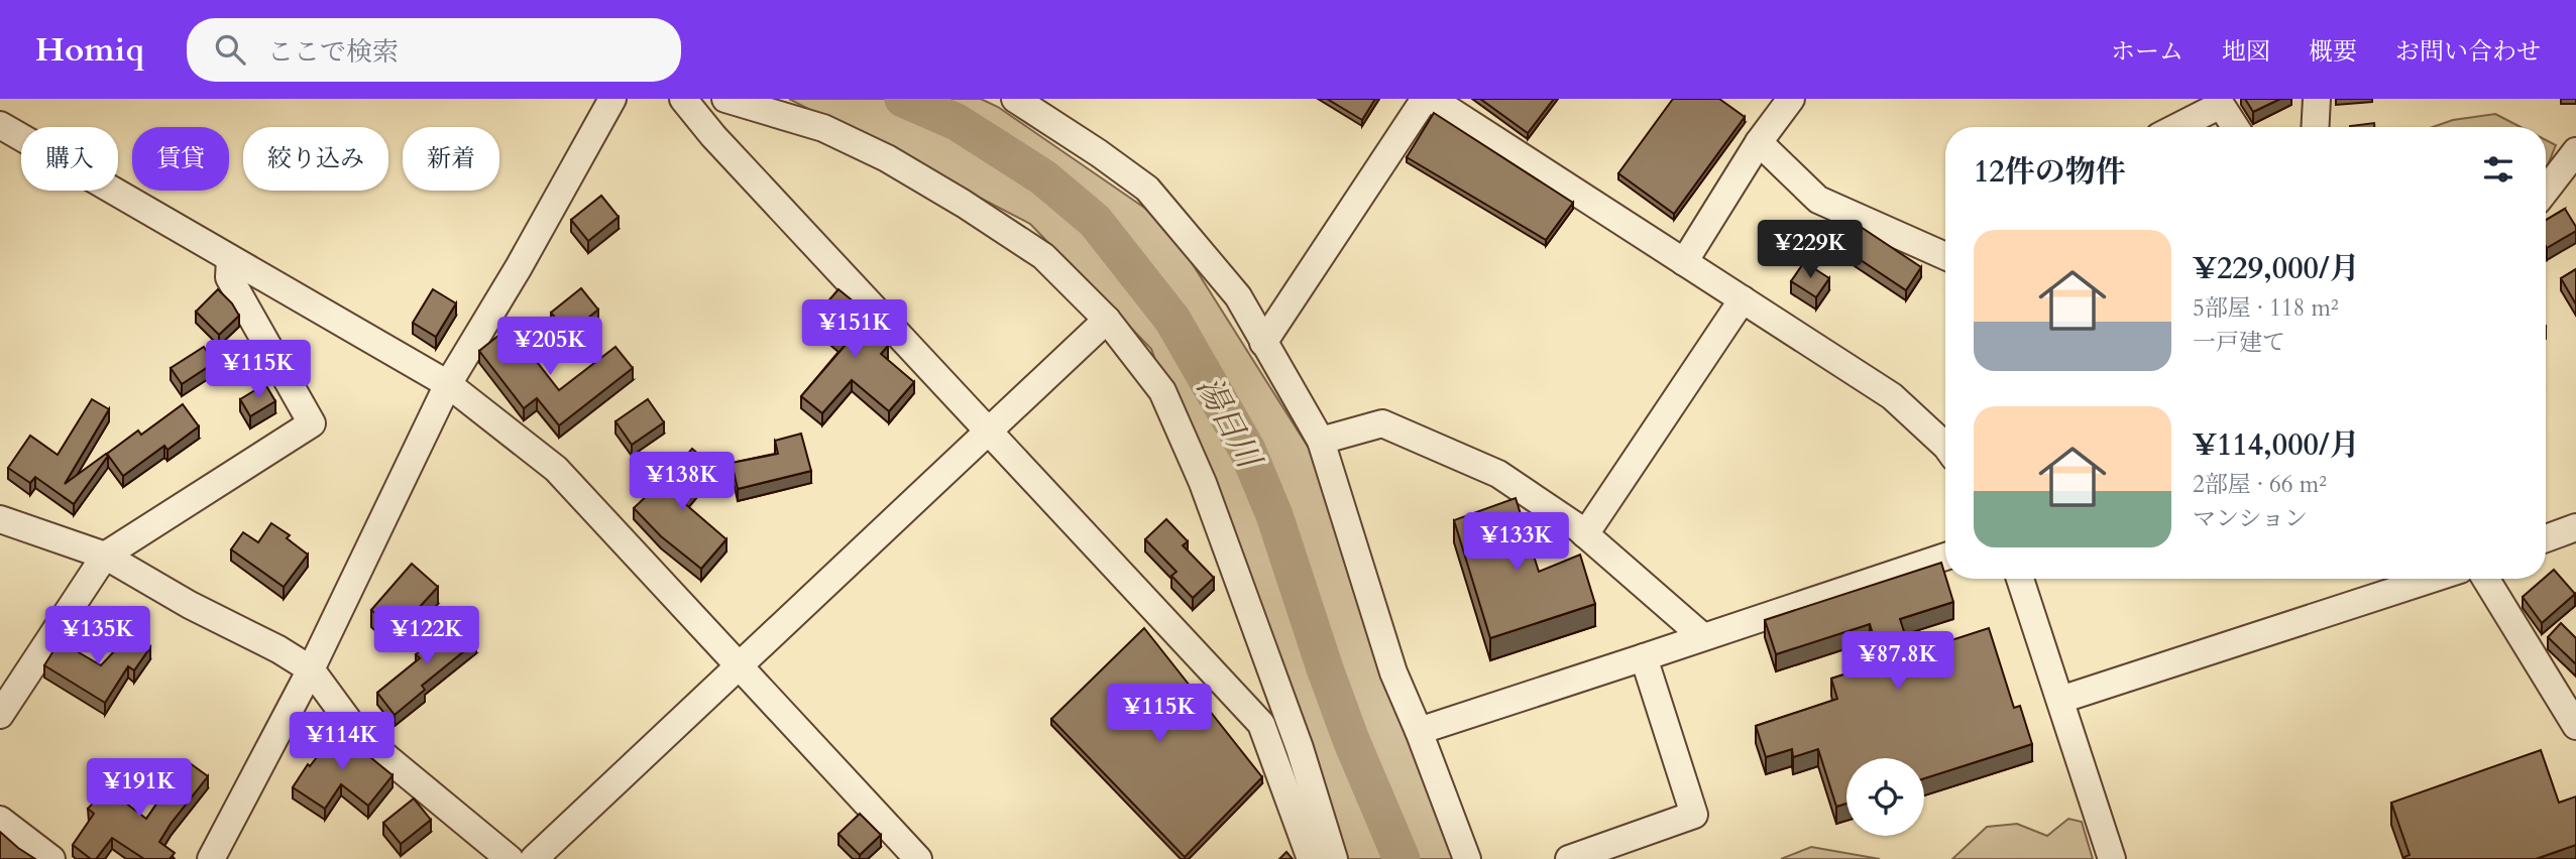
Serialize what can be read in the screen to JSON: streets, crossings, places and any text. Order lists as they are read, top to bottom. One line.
{"water":["湯日川"],"page":{"header":"Homiq","search":"ここで検索","nav":["ホーム","地図","概要","お問い合わせ"],"chip":["購入","賃貸","絞り込み","新着"],"heading":"12件の物件","list":[{"name":"¥229,000/月","note":"5部屋 · 118 m² · 一戸建て"},{"name":"¥114,000/月","note":"2部屋 · 66 m² · マンション"}],"price":["¥229K","¥151K","¥205K","¥115K","¥138K","¥133K","¥135K","¥122K","¥87.8K","¥115K","¥114K","¥191K"]}}
